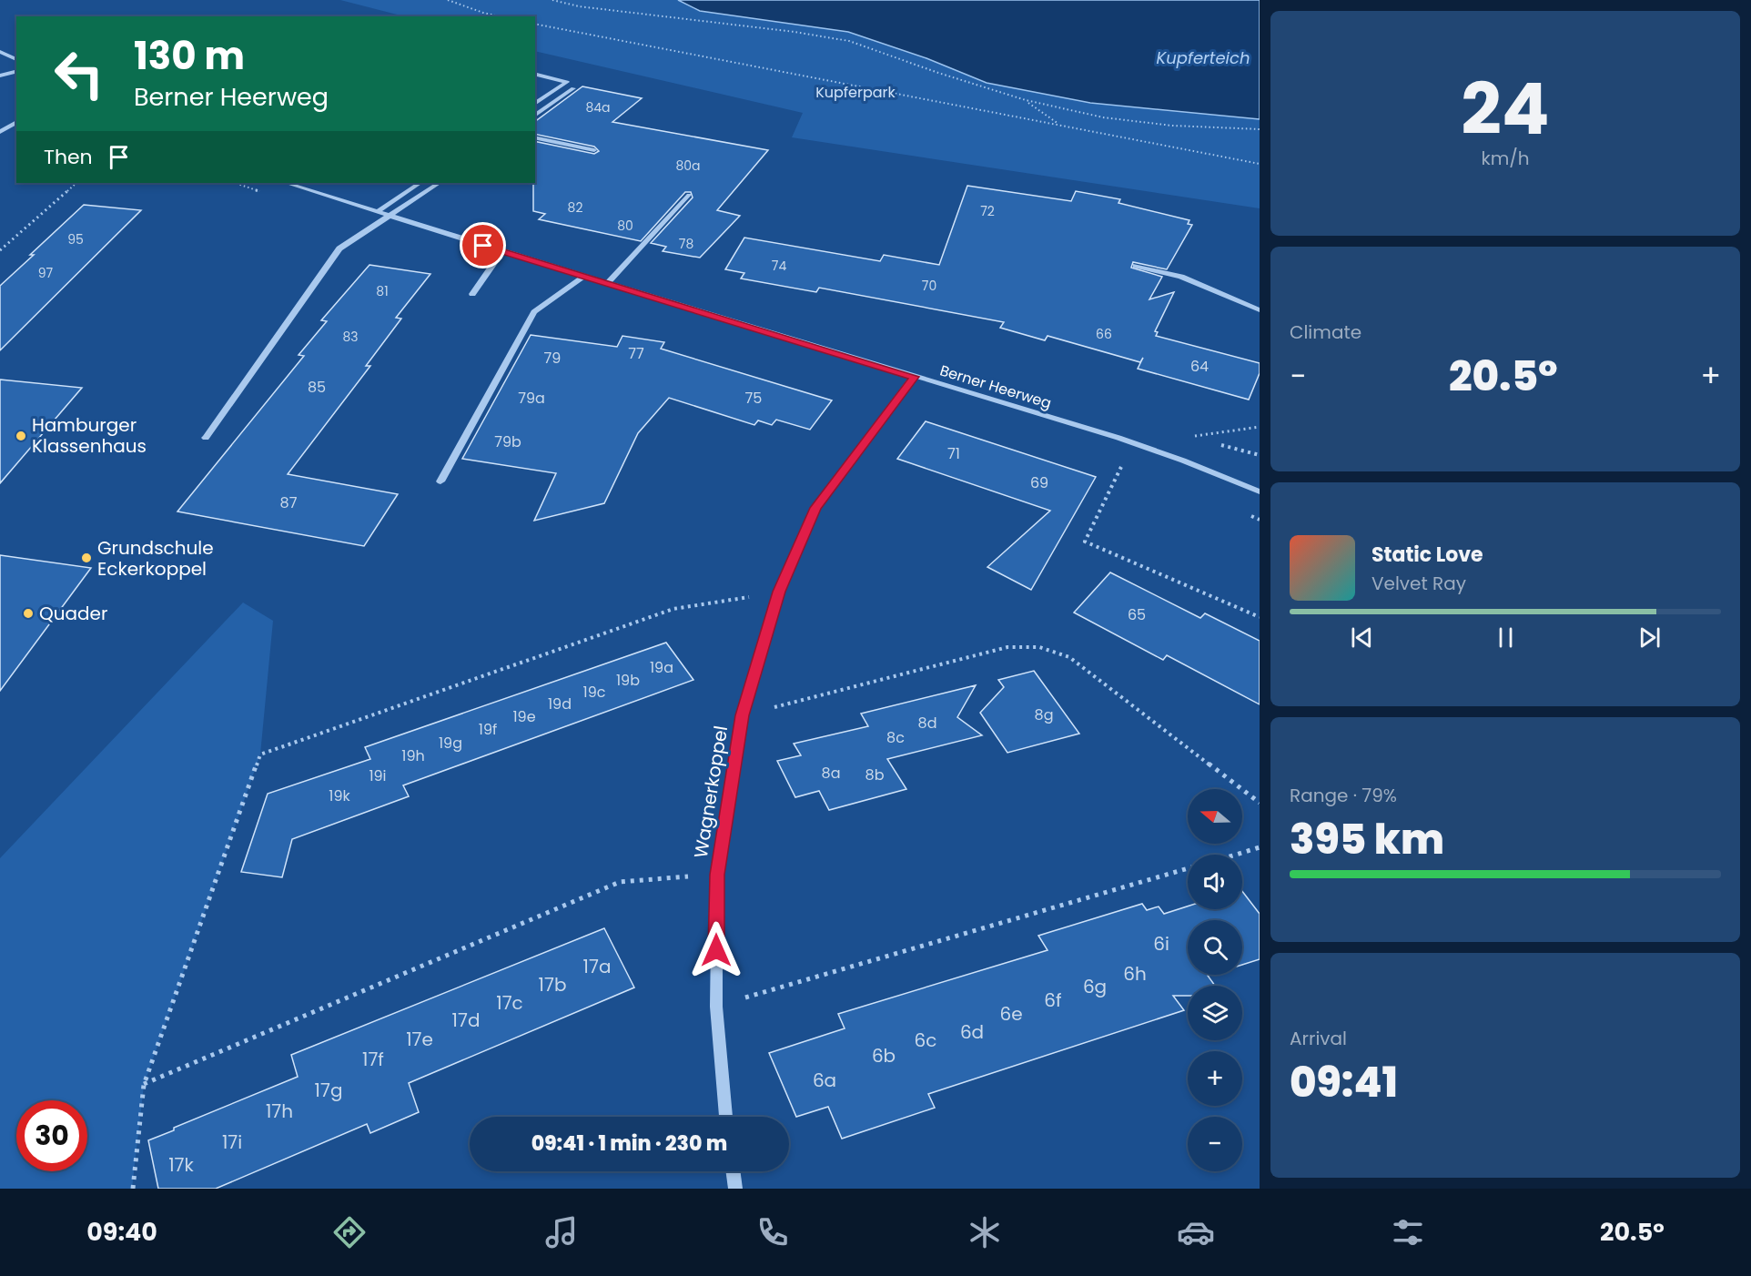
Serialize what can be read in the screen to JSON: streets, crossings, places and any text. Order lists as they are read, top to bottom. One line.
{"streets":{"street":["Berner Heerweg","Wagnerkoppel"]},"crossings":[["Berner Heerweg","Wagnerkoppel"]],"water":["Kupferteich"],"parks":["Kupferpark"],"places":["Hamburger Klassenhaus","Grundschule Eckerkoppel","Quader"],"house_numbers":["84a","80a","82","72","80","95","78","74","97","70","81","66","83","77","79","64","85","79a","75","79b","71","69","87","65","19a","19b","19c","19d","8g","19e","8d","19f","8c","19g","19h","8a","8b","19i","19k","6i","17a","6h","17b","6g","6f","17c","6e","17d","6d","17e","6c","6b","17f","6a","17g","17h","17i","17k"],"north":"left","page":{"tile":[["24","km/h"],"Climate",["Range · 79%","395 km"],["Arrival","09:41"]],"turn":["130 m","Berner Heerweg"],"then":"Then","heat":["−","20.5°","+"],"song":["Static Love","Velvet Ray"],"map_buttons":["+","−"],"limit":"30","trip":"09:41 · 1 min · 230 m","tabs":["09:40","20.5°"]}}
